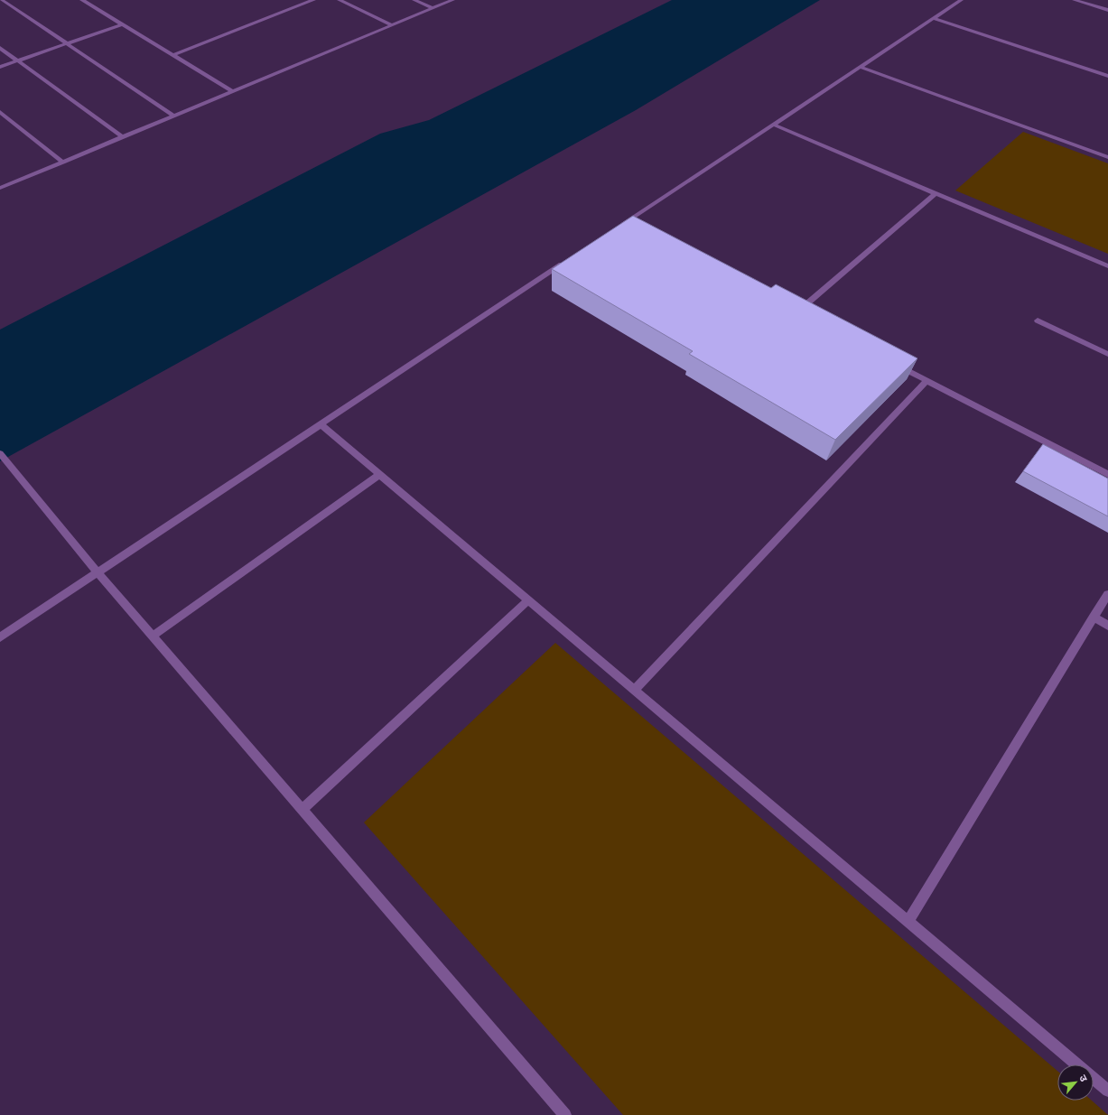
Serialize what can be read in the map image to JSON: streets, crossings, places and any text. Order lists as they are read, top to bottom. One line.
{"north":"top right"}
